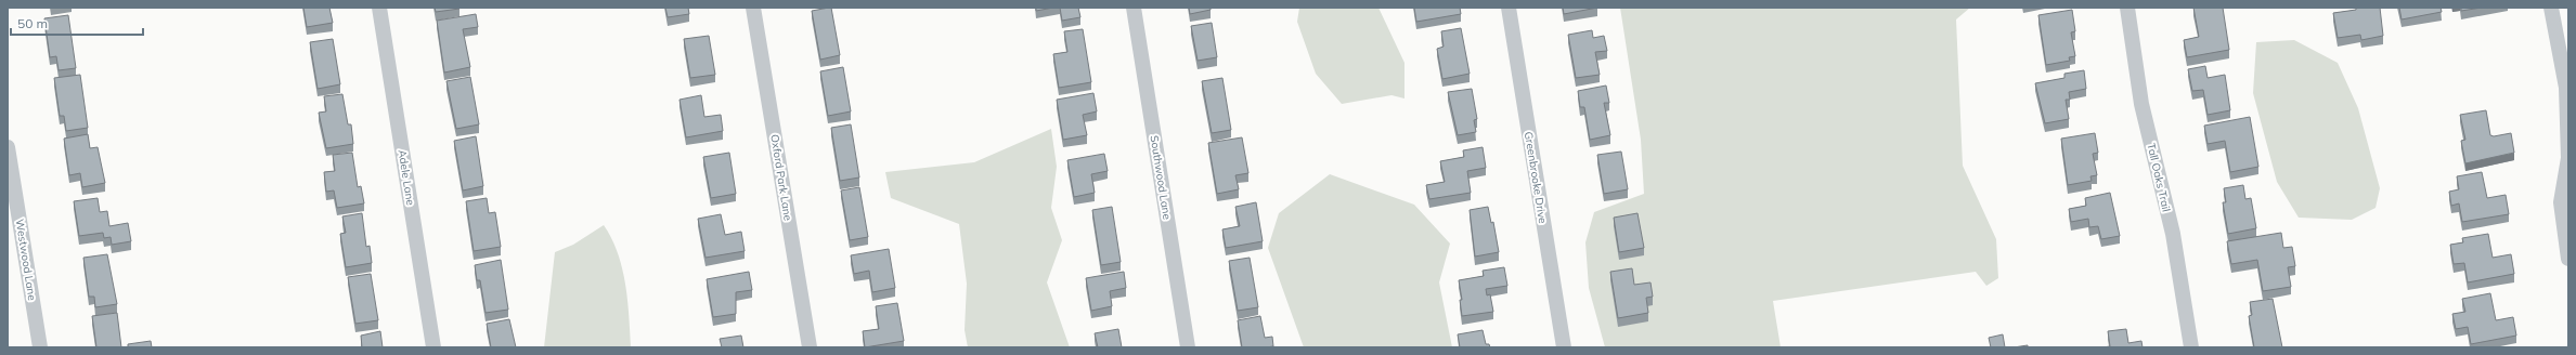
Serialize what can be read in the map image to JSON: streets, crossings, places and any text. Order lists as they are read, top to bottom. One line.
{"streets":{"street":["Adele Lane","Oxford Park Lane","Southwood Lane","Greenbrooke Drive","Tall Oaks Trail","Westwood Lane"]},"scale_bar":"50 m"}
